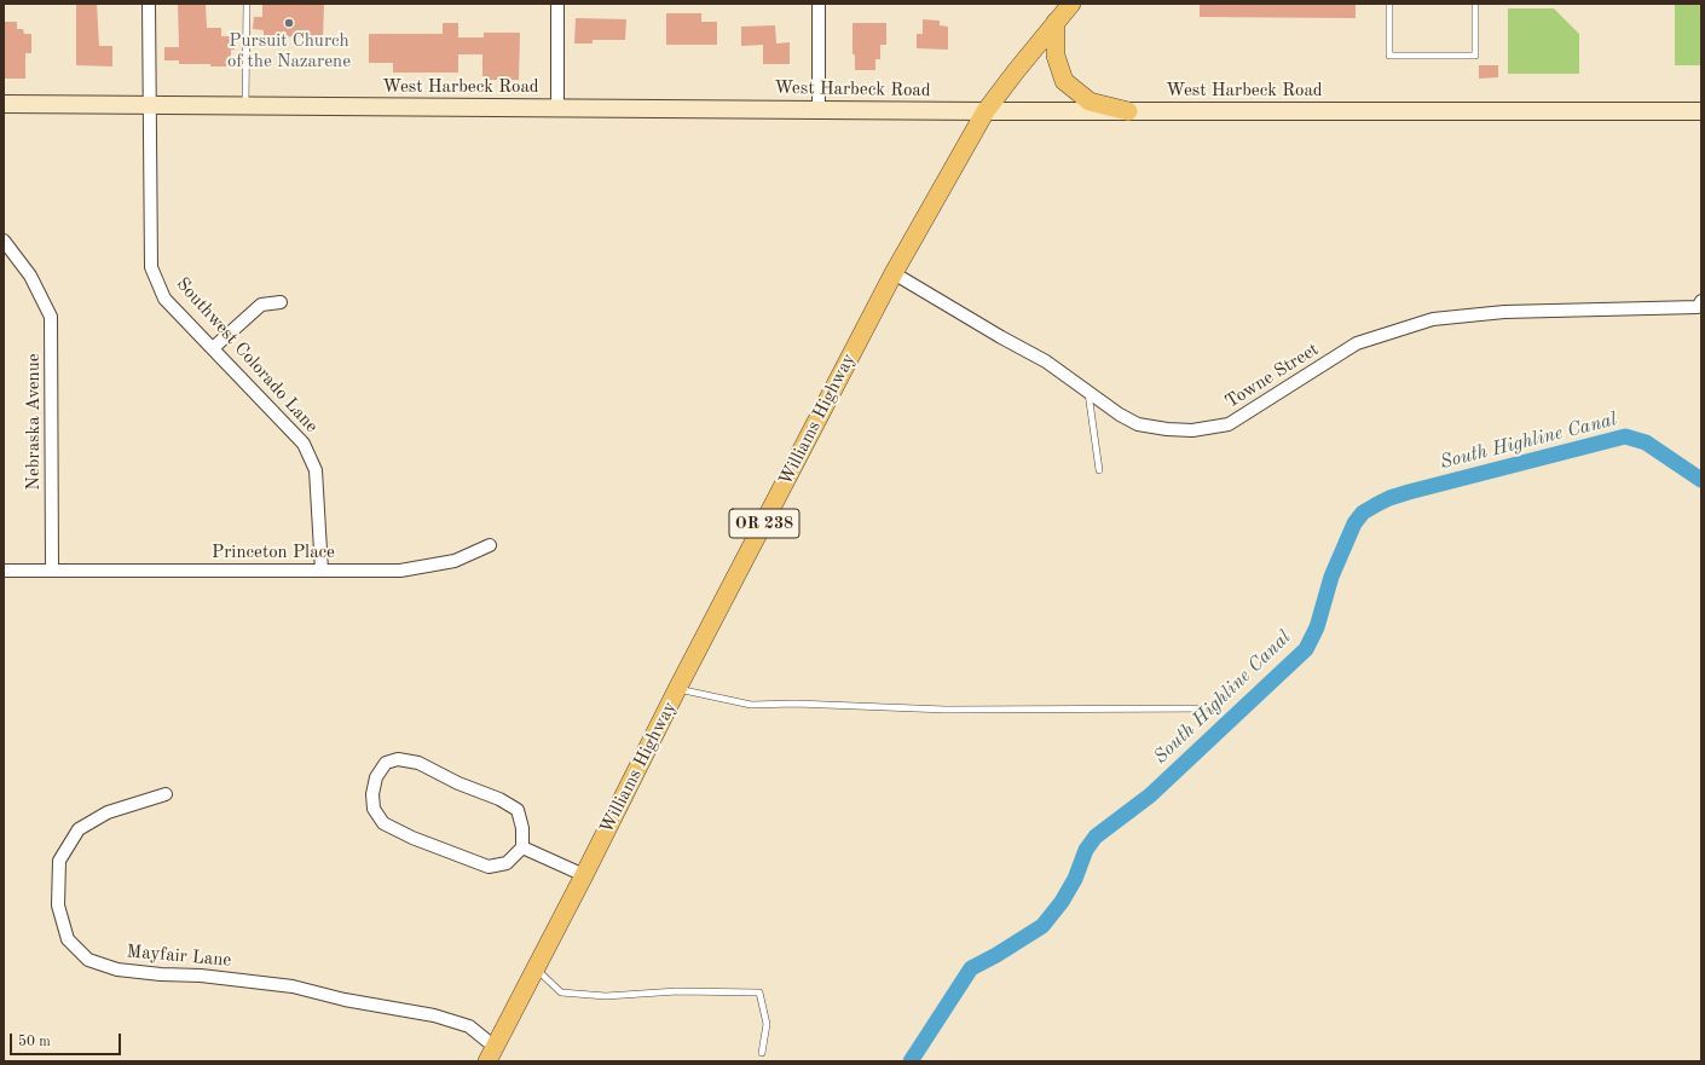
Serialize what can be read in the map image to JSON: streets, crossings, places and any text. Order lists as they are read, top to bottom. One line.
{"streets":{"main road":["Williams Highway","OR 238"],"street":["West Harbeck Road","Southwest Colorado Lane","Towne Street","Nebraska Avenue","Princeton Place","Mayfair Lane"]},"crossings":[["West Harbeck Road","Southwest Colorado Lane"],["West Harbeck Road","Williams Highway"],["Southwest Colorado Lane","Princeton Place"],["Towne Street","Williams Highway"],["Williams Highway","Mayfair Lane"],["Nebraska Avenue","Princeton Place"]],"water":["South Highline Canal"],"places":["Pursuit Church of the Nazarene"],"scale_bar":"50 m"}
